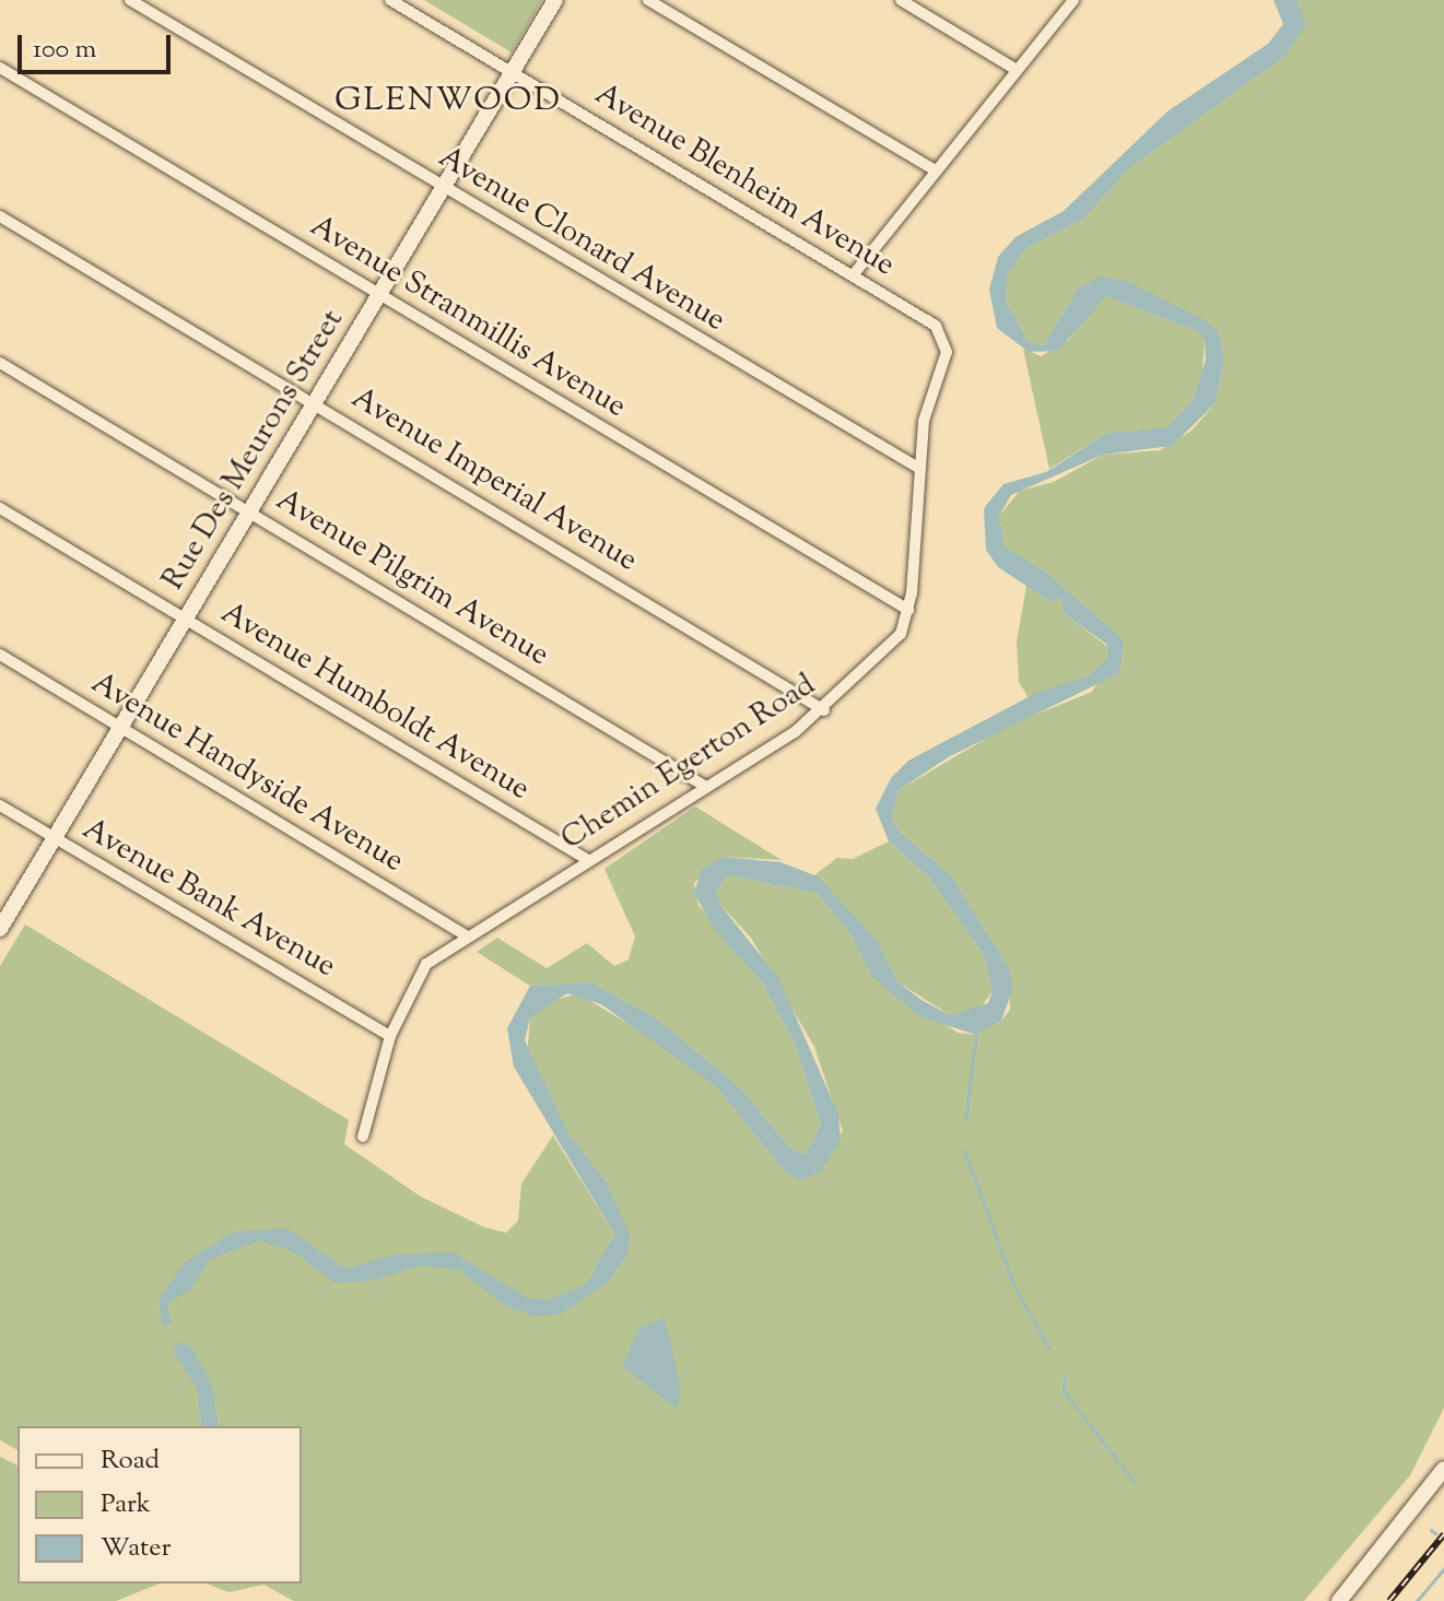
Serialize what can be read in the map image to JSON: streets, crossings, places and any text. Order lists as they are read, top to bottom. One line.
{"streets":{"street":["Avenue Blenheim Avenue","Avenue Clonard Avenue","Avenue Stranmillis Avenue","Rue Des Meurons Street","Avenue Imperial Avenue","Avenue Pilgrim Avenue","Avenue Humboldt Avenue","Chemin Egerton Road","Avenue Handyside Avenue","Avenue Bank Avenue"]},"crossings":[["Avenue Blenheim Avenue","Rue Des Meurons Street"],["Avenue Blenheim Avenue","Chemin Egerton Road"],["Avenue Clonard Avenue","Rue Des Meurons Street"],["Avenue Clonard Avenue","Chemin Egerton Road"],["Avenue Stranmillis Avenue","Rue Des Meurons Street"],["Avenue Stranmillis Avenue","Chemin Egerton Road"],["Rue Des Meurons Street","Avenue Imperial Avenue"],["Rue Des Meurons Street","Avenue Pilgrim Avenue"],["Rue Des Meurons Street","Avenue Humboldt Avenue"],["Rue Des Meurons Street","Avenue Handyside Avenue"],["Rue Des Meurons Street","Avenue Bank Avenue"],["Avenue Imperial Avenue","Chemin Egerton Road"],["Avenue Pilgrim Avenue","Chemin Egerton Road"],["Avenue Humboldt Avenue","Chemin Egerton Road"],["Chemin Egerton Road","Avenue Handyside Avenue"],["Chemin Egerton Road","Avenue Bank Avenue"]],"districts":["GLENWOOD"],"legend":["Road","Park","Water"],"scale_bar":"100 m"}
